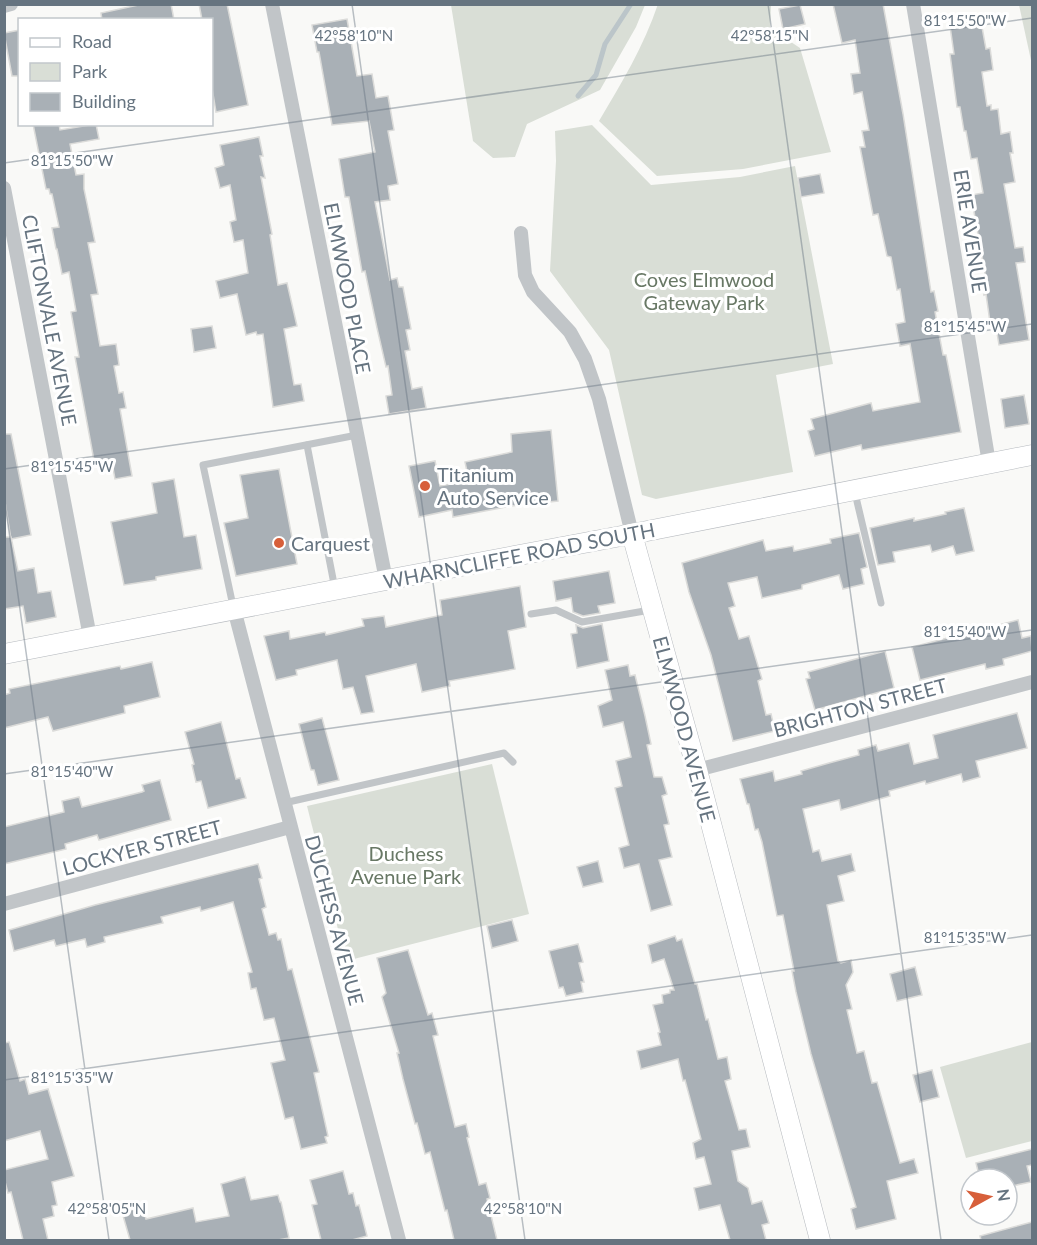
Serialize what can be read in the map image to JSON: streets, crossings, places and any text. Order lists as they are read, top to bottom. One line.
{"streets":{"main road":["WHARNCLIFFE ROAD SOUTH","ELMWOOD AVENUE"],"street":["ERIE AVENUE","ELMWOOD PLACE","CLIFTONVALE AVENUE","BRIGHTON STREET","LOCKYER STREET","DUCHESS AVENUE"]},"crossings":[["ERIE AVENUE","WHARNCLIFFE ROAD SOUTH"],["ELMWOOD PLACE","WHARNCLIFFE ROAD SOUTH"],["CLIFTONVALE AVENUE","WHARNCLIFFE ROAD SOUTH"],["WHARNCLIFFE ROAD SOUTH","ELMWOOD AVENUE"],["WHARNCLIFFE ROAD SOUTH","DUCHESS AVENUE"],["BRIGHTON STREET","ELMWOOD AVENUE"],["LOCKYER STREET","DUCHESS AVENUE"]],"parks":["Coves Elmwood Gateway Park","Duchess Avenue Park"],"places":["Titanium Auto Service","Carquest"],"legend":["Road","Park","Building"],"north":"right","coordinates":["81°15'50\"W","42°58'10\"N","42°58'15\"N","81°15'45\"W","81°15'40\"W","81°15'35\"W","42°58'05\"N"]}
